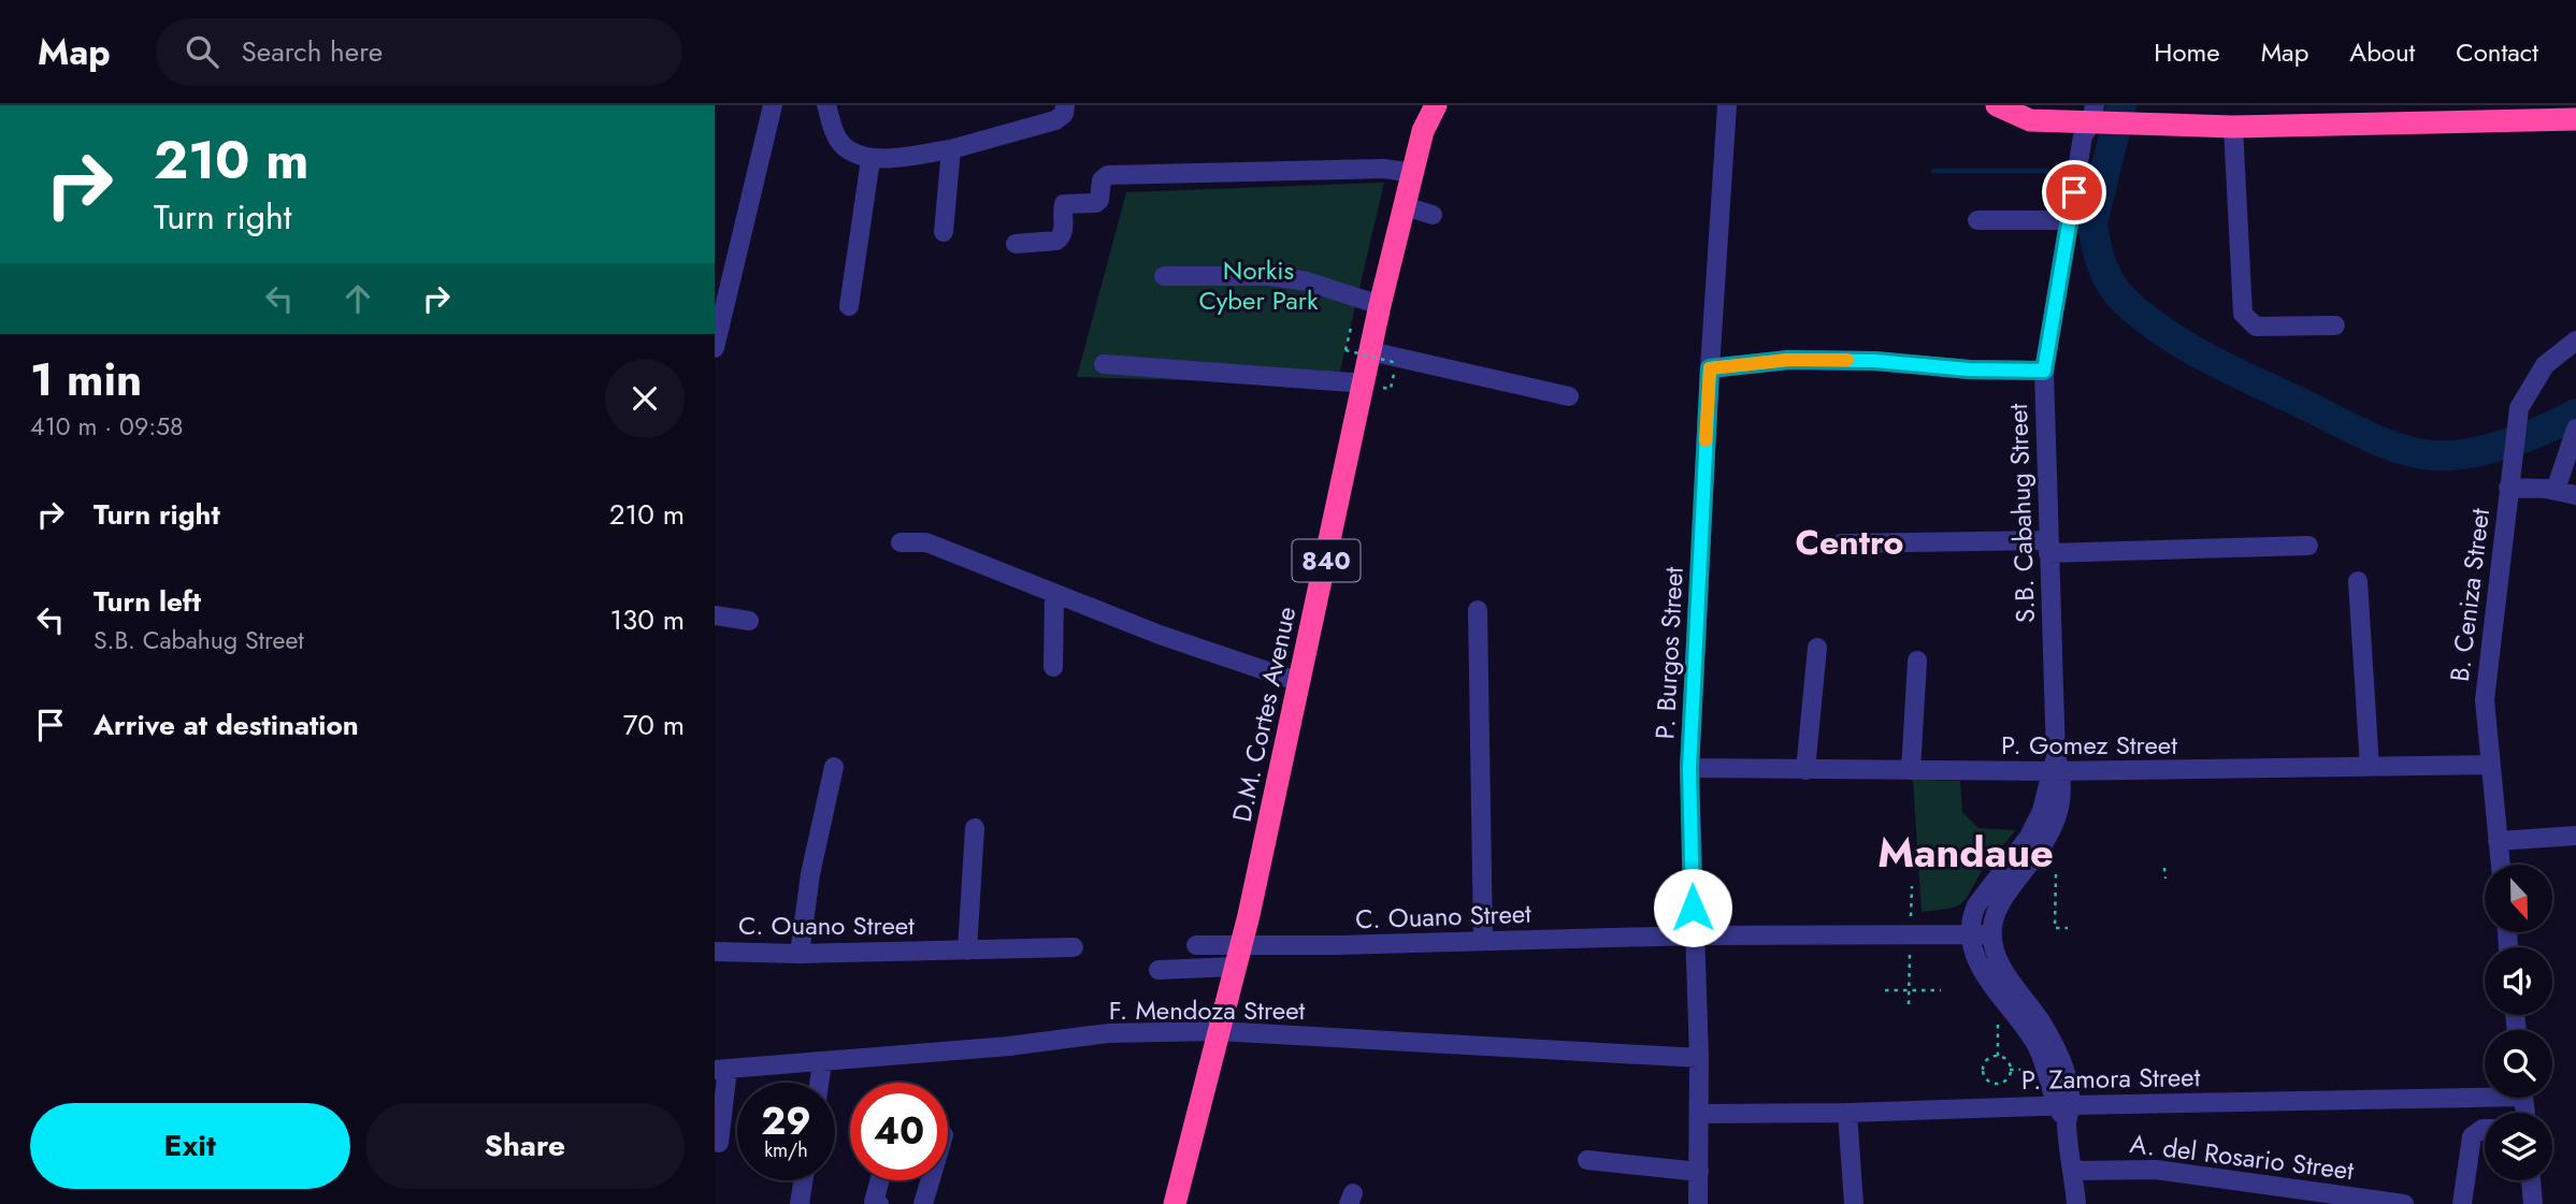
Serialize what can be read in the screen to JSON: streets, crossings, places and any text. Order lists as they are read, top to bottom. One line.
{"streets":{"highway":["840","D.M. Cortes Avenue"],"street":["S.B. Cabahug Street","B. Ceniza Street","P. Burgos Street","P. Gomez Street","C. Ouano Street","F. Mendoza Street","P. Zamora Street","A. del Rosario Street"]},"crossings":[["S.B. Cabahug Street","P. Gomez Street"],["S.B. Cabahug Street","C. Ouano Street"],["B. Ceniza Street","P. Gomez Street"],["P. Burgos Street","P. Gomez Street"],["P. Burgos Street","C. Ouano Street"],["P. Burgos Street","F. Mendoza Street"],["P. Burgos Street","P. Zamora Street"],["D.M. Cortes Avenue","C. Ouano Street"],["D.M. Cortes Avenue","F. Mendoza Street"]],"districts":["Centro","Mandaue"],"parks":["Norkis Cyber Park"],"north":"bottom","page":{"header":"Map","search":"Search here","nav":["Home","Map","About","Contact"],"turn":["210 m","Turn right"],"heading":["1 min","410 m · 09:58"],"list":[{"name":"Turn right","value":"210 m"},{"name":"Turn left","note":"S.B. Cabahug Street","value":"130 m"},{"name":"Arrive at destination","value":"70 m"}],"speed":"29 km/h","limit":"40","buttons":["Exit","Share"]}}
